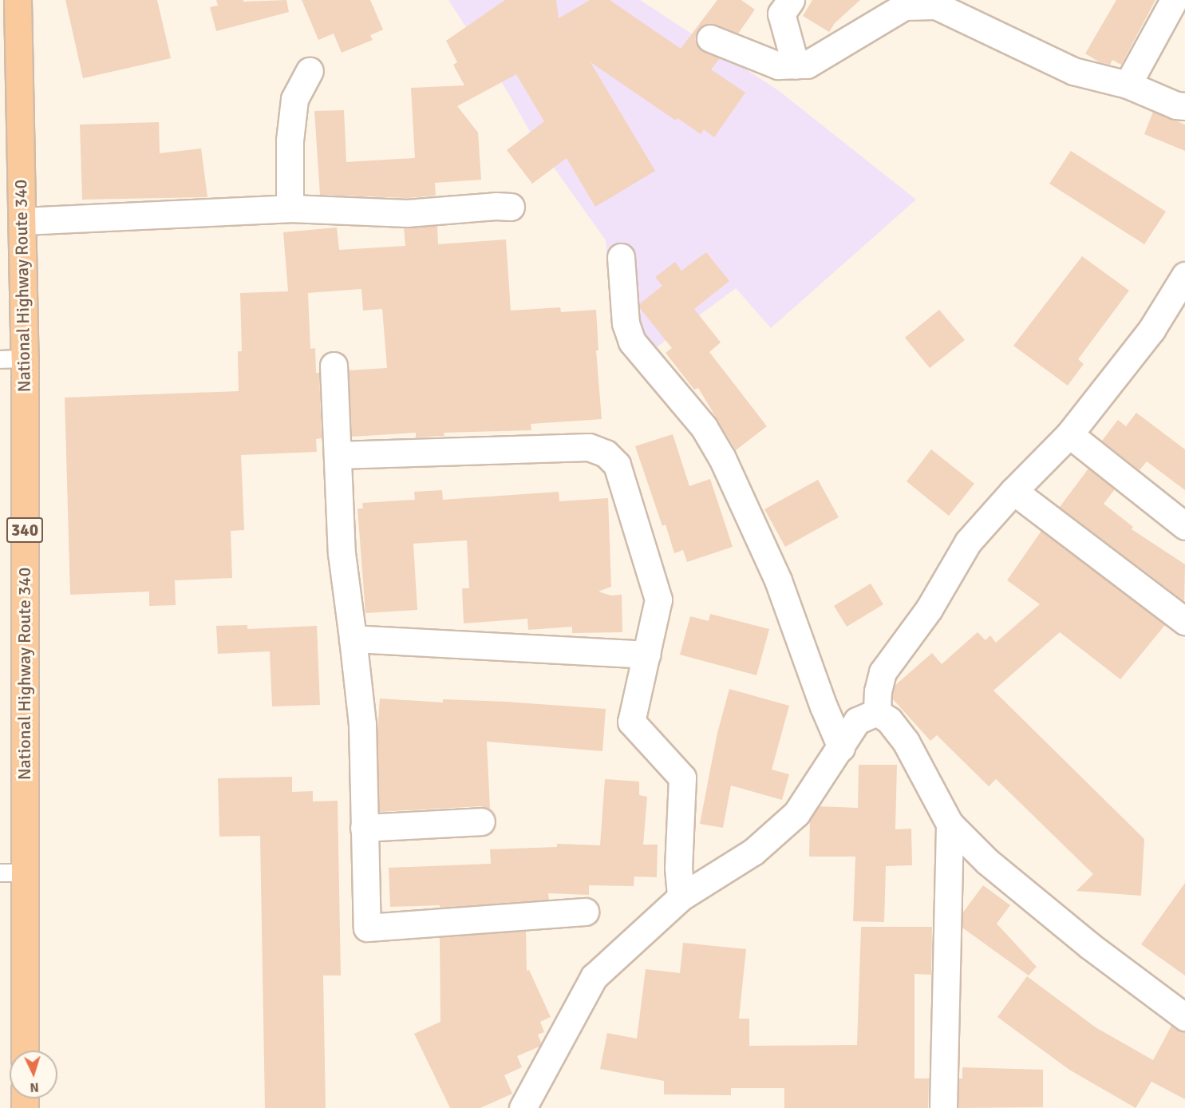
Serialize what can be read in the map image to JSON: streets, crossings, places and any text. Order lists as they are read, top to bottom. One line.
{"streets":{"highway":["National Highway Route 340","340"]},"north":"bottom"}
